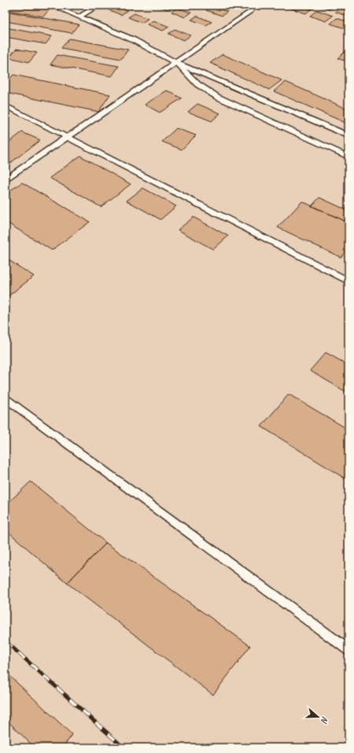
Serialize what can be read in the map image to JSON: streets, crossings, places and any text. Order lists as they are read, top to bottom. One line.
{"north":"right"}
